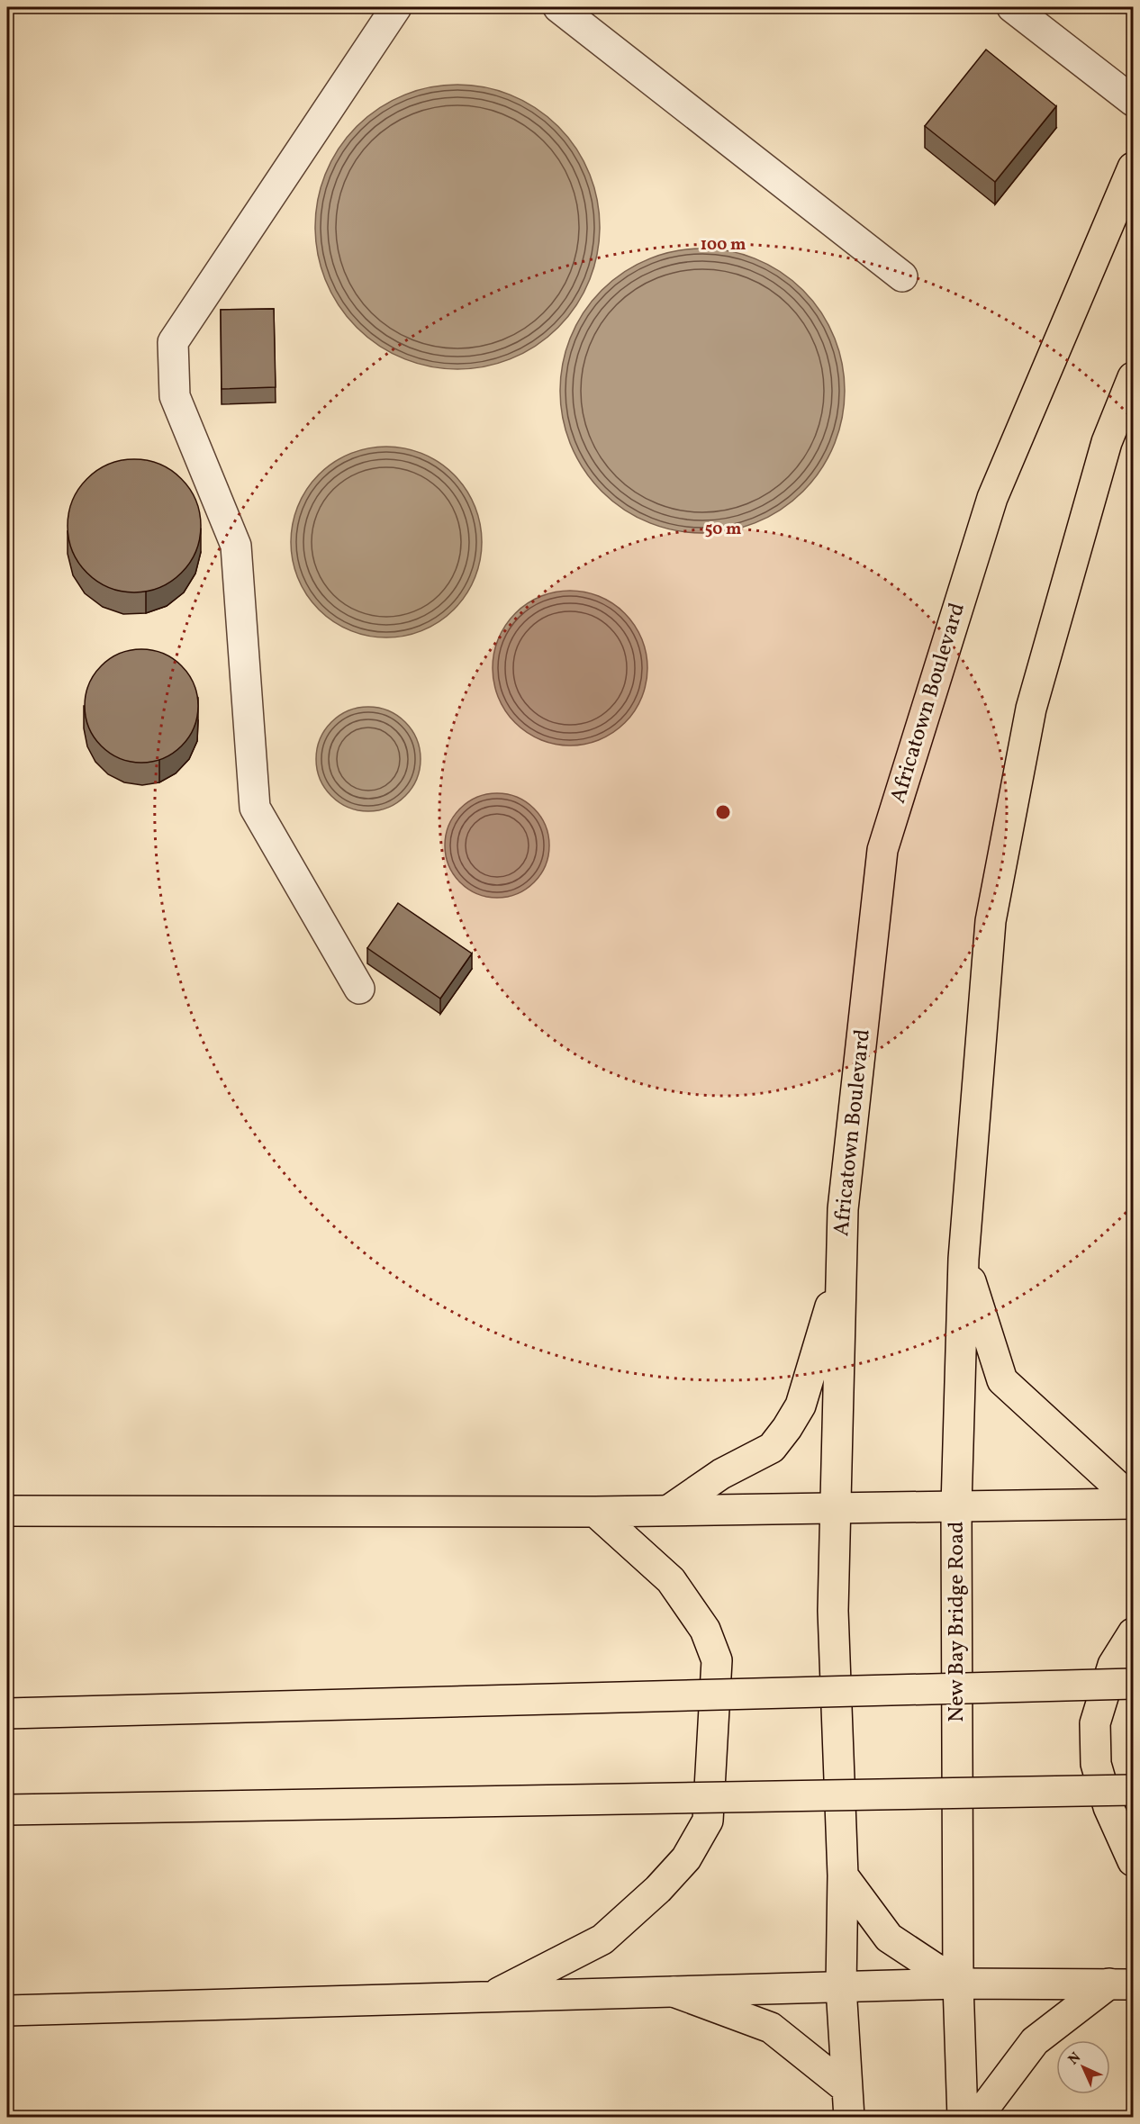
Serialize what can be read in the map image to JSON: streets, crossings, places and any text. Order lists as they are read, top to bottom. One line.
{"streets":{"main road":["Africatown Boulevard","New Bay Bridge Road"]},"north":"top left","rings":["100 m","50 m"]}
